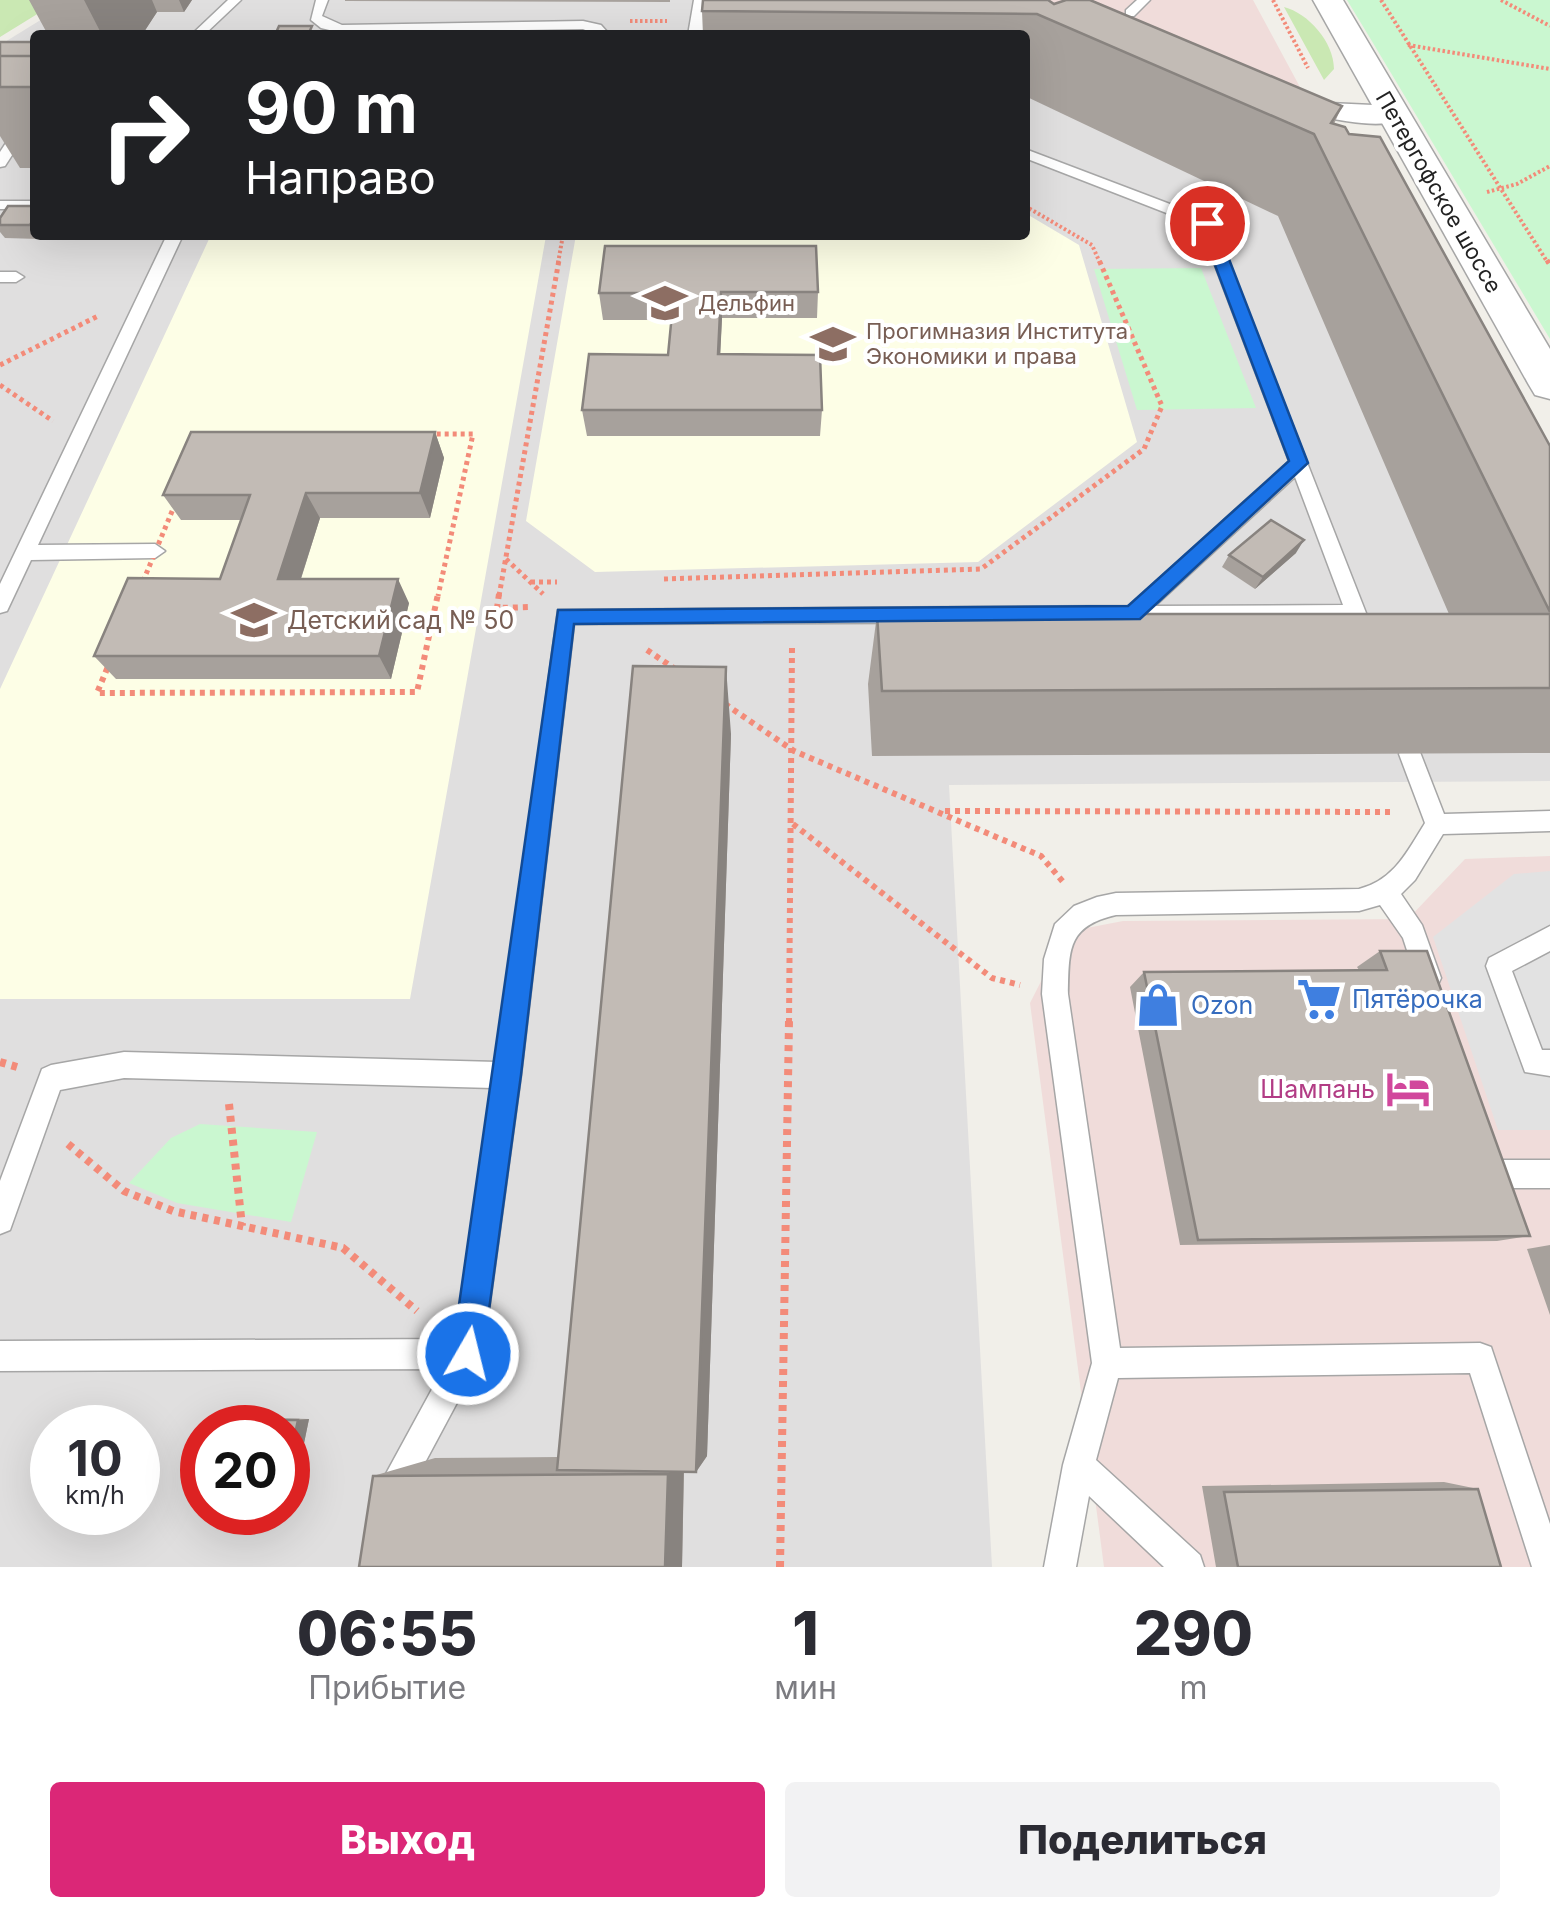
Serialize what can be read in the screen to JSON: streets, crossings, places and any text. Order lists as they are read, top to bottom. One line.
{"streets":{"street":["Петергофское шоссе"]},"places":{"school or university":["Дельфин","Прогимназия Института Экономики и права","Детский сад № 50"],"supermarket":["Пятёрочка"],"shop":["Ozon"],"hotel":["Шампань"]},"page":{"turn":["90 m","Направо"],"speed":"10 km/h","limit":"20","eta":["06:55","Прибытие","1","мин","290","m"],"buttons":["Выход","Поделиться"]}}
